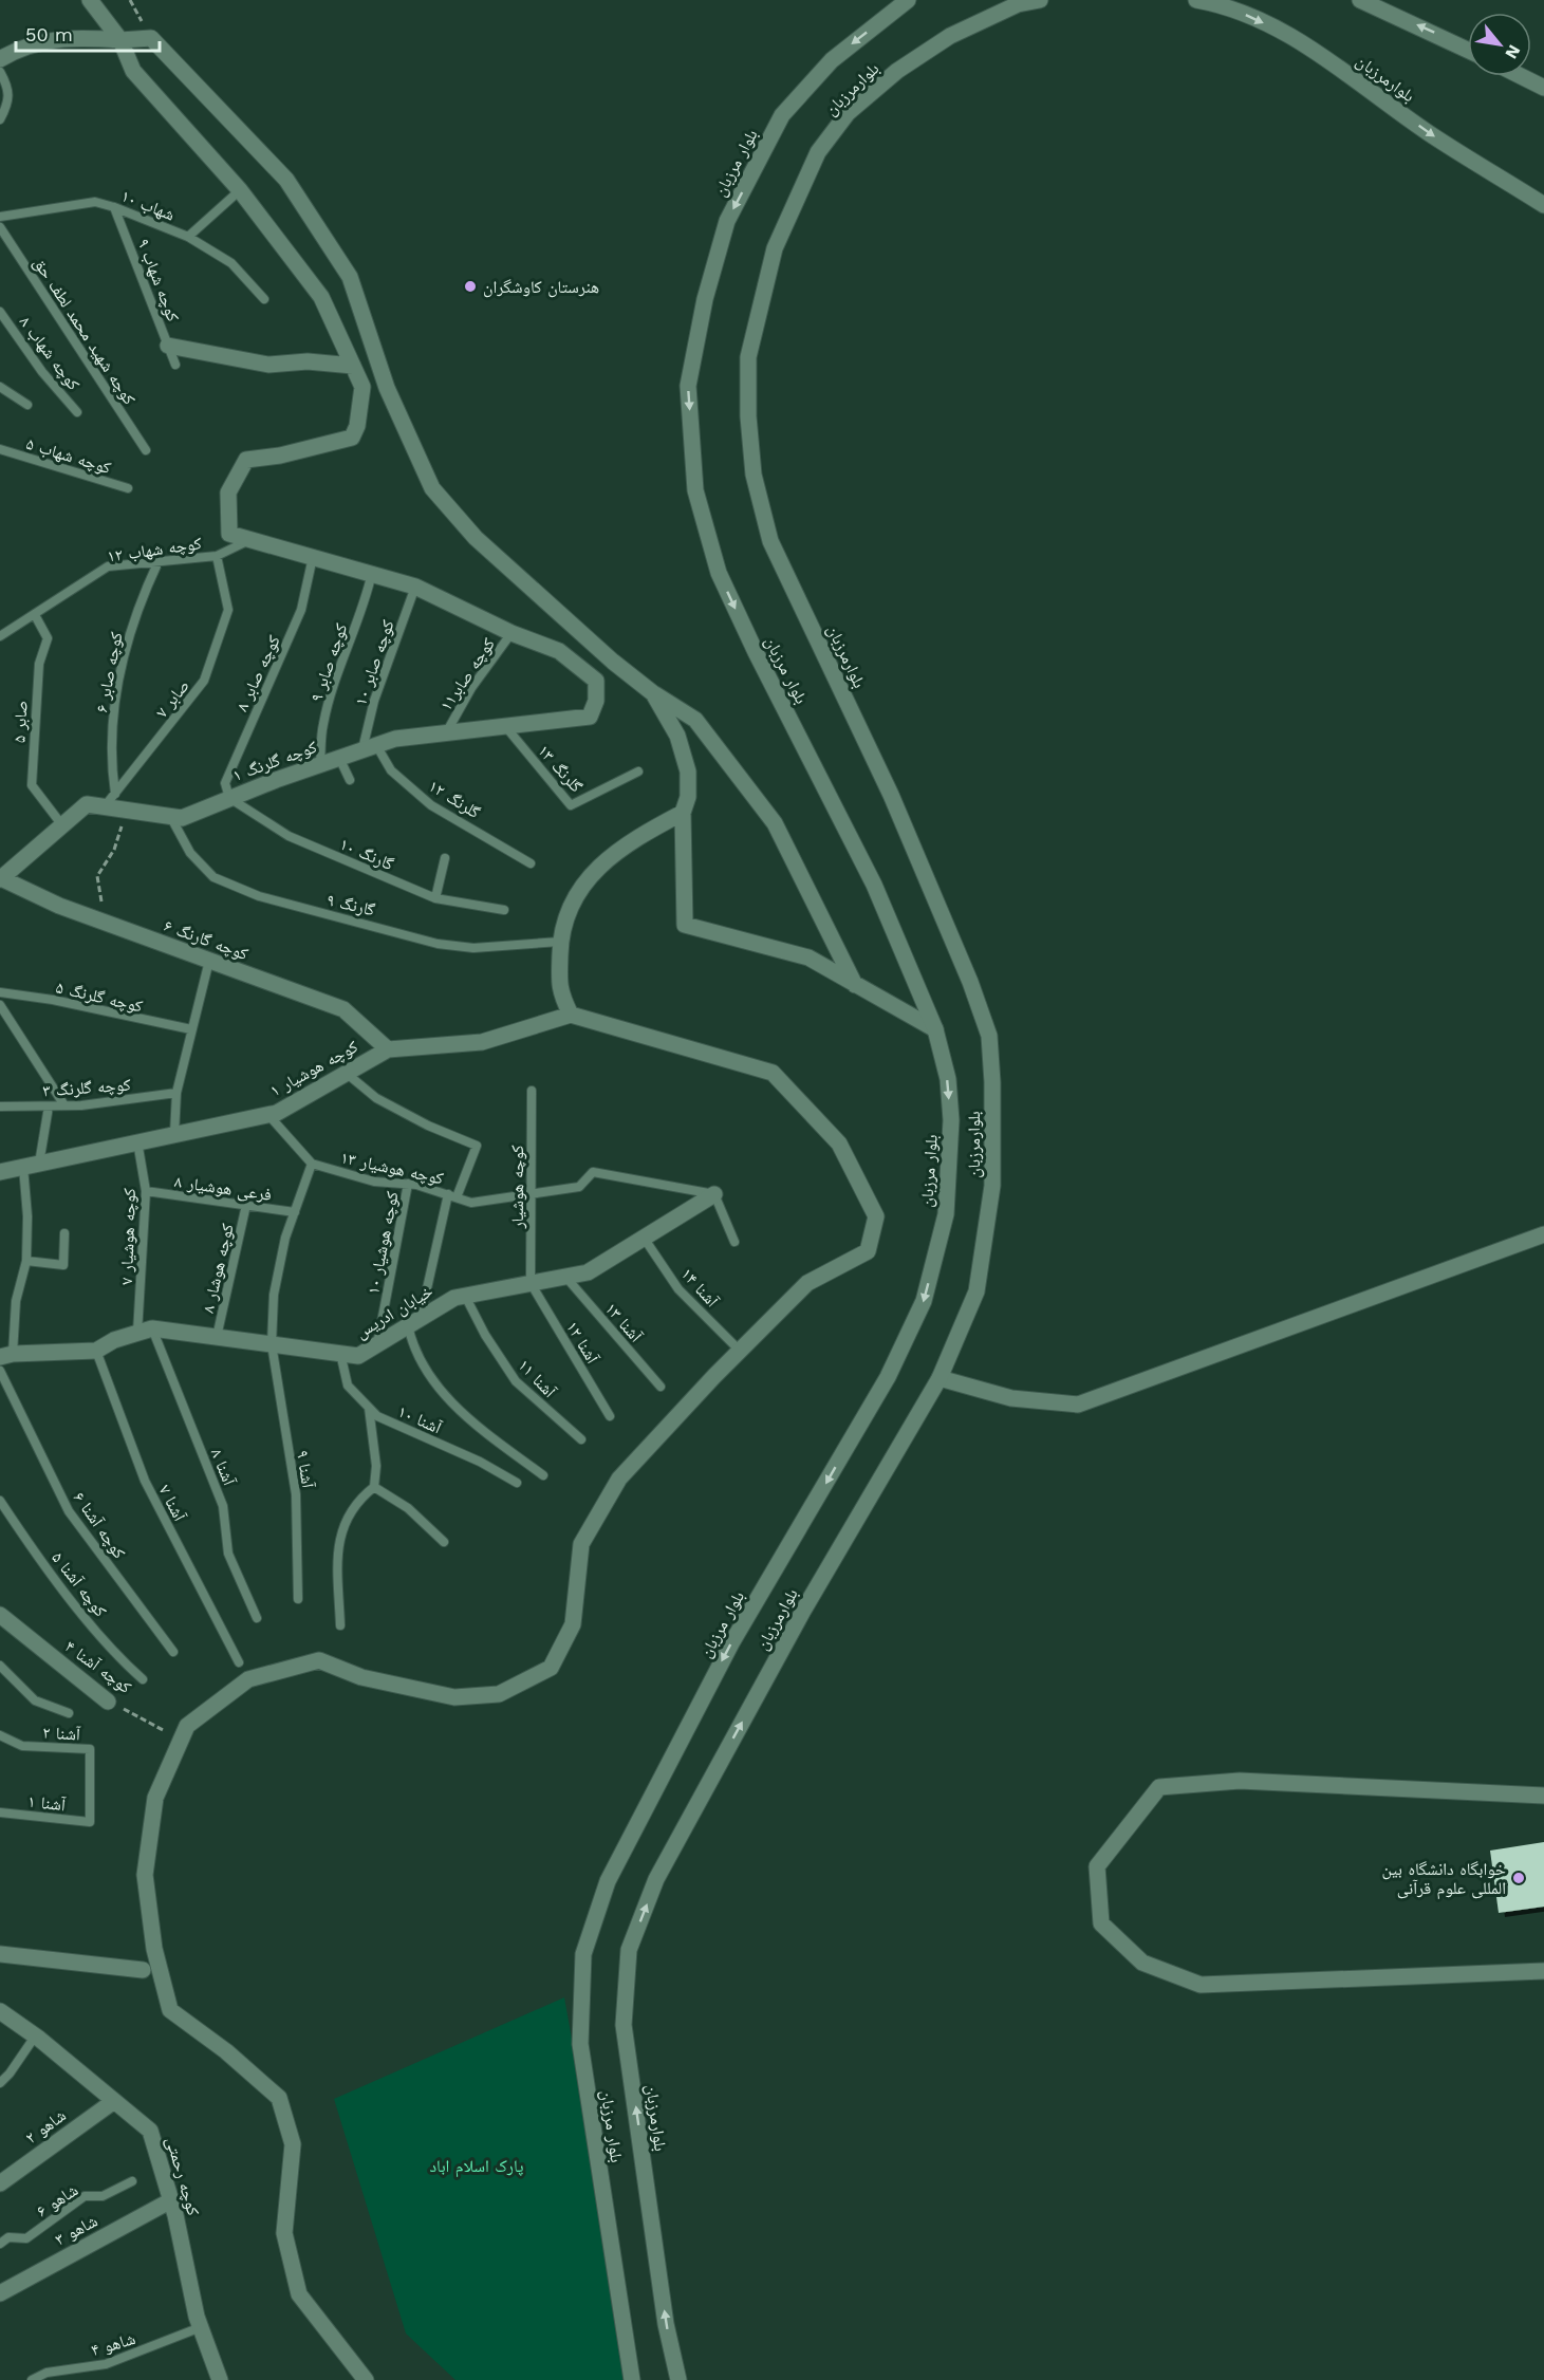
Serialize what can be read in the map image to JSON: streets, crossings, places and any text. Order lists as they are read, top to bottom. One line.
{"streets":{"street":["بلوارمرزبان","بلوار مرزبان","کوچه گلرنگ ۱","کوچه گارنگ ۶","کوچه هوشیار ۱","خیابان ادریس","کوچه آشنا ۴","شاهو ۲","کوچه رحمتی","شاهو ۳"],"lane":["شهاب ۱۰","کوچه شهاب ۹","کوچه شهید محمد لطف حق","کوچه شهاب ۸","کوچه شهاب ۵","کوچه شهاب ۱۲","کوچه صابر ۹","کوچه صابر ۱۰","کوچه صابر ۶","کوچه صابر ۸","کوچه صابر۱۱","صابر ۷","صابر ۵","گلرنگ ۱۳","گلرنگ ۱۲","گارنگ ۱۰","گارنگ ۹","کوچه گلرنگ ۵","کوچه گلرنگ ۳","کوچه هوشیار ۱۳","کوچه هوشیار","فرعی هوشیار ۸","کوچه هوشیار ۷","کوچه هوشیار ۱۰","کوچه هوشار ۸","آشنا ۱۴","آشنا ۱۳","آشنا ۱۲","آشنا ۱۱","آشنا ۱۰","آشنا ۸","آشنا ۹","آشنا ۷","کوچه آشنا ۶","کوچه آشنا ۵","آشنا ۲","آشنا ۱","شاهو ۶","شاهو ۴"]},"crossings":[["شهاب ۱۰","کوچه شهاب ۹"],["کوچه شهاب ۱۲","کوچه صابر ۶"],["کوچه شهاب ۱۲","صابر ۷"],["کوچه شهاب ۱۲","صابر ۵"],["کوچه صابر ۹","کوچه گلرنگ ۱"],["کوچه صابر ۱۰","کوچه گلرنگ ۱"],["کوچه صابر ۱۰","گلرنگ ۱۲"],["کوچه صابر ۶","صابر ۷"],["کوچه صابر ۸","کوچه گلرنگ ۱"],["کوچه صابر ۸","گارنگ ۱۰"],["کوچه صابر۱۱","کوچه گلرنگ ۱"],["صابر ۷","کوچه گلرنگ ۱"],["صابر ۵","کوچه گلرنگ ۱"],["کوچه گلرنگ ۱","گلرنگ ۱۳"],["کوچه گلرنگ ۱","گلرنگ ۱۲"],["کوچه گلرنگ ۱","گارنگ ۱۰"],["کوچه گلرنگ ۱","گارنگ ۹"],["کوچه گلرنگ ۱","کوچه گارنگ ۶"],["کوچه گارنگ ۶","کوچه هوشیار ۱"],["کوچه هوشیار ۱","کوچه هوشیار ۷"],["کوچه هوشیار ۱۳","کوچه هوشیار"],["کوچه هوشیار ۱۳","کوچه هوشیار ۱۰"],["کوچه هوشیار ۱۳","خیابان ادریس"],["کوچه هوشیار ۱۳","آشنا ۹"],["کوچه هوشیار","خیابان ادریس"],["کوچه هوشیار","آشنا ۱۲"],["فرعی هوشیار ۸","کوچه هوشیار ۷"],["فرعی هوشیار ۸","کوچه هوشار ۸"],["فرعی هوشیار ۸","آشنا ۹"],["کوچه هوشیار ۷","خیابان ادریس"],["کوچه هوشیار ۷","آشنا ۸"],["کوچه هوشیار ۱۰","خیابان ادریس"],["کوچه هوشار ۸","خیابان ادریس"],["آشنا ۱۴","خیابان ادریس"],["خیابان ادریس","آشنا ۱۳"],["خیابان ادریس","آشنا ۱۲"],["خیابان ادریس","آشنا ۱۱"],["خیابان ادریس","آشنا ۱۰"],["خیابان ادریس","آشنا ۸"],["خیابان ادریس","آشنا ۹"],["خیابان ادریس","آشنا ۷"],["آشنا ۲","آشنا ۱"],["شاهو ۲","کوچه رحمتی"],["کوچه رحمتی","شاهو ۳"],["کوچه رحمتی","شاهو ۴"]],"one_way":["بلوار مرزبان"],"parks":["پارک اسلام اباد"],"places":["هنرستان کاوشگران","خوابگاه دانشگاه بین المللی علوم قرآنی"],"scale_bar":"50 m","north":"bottom right"}
